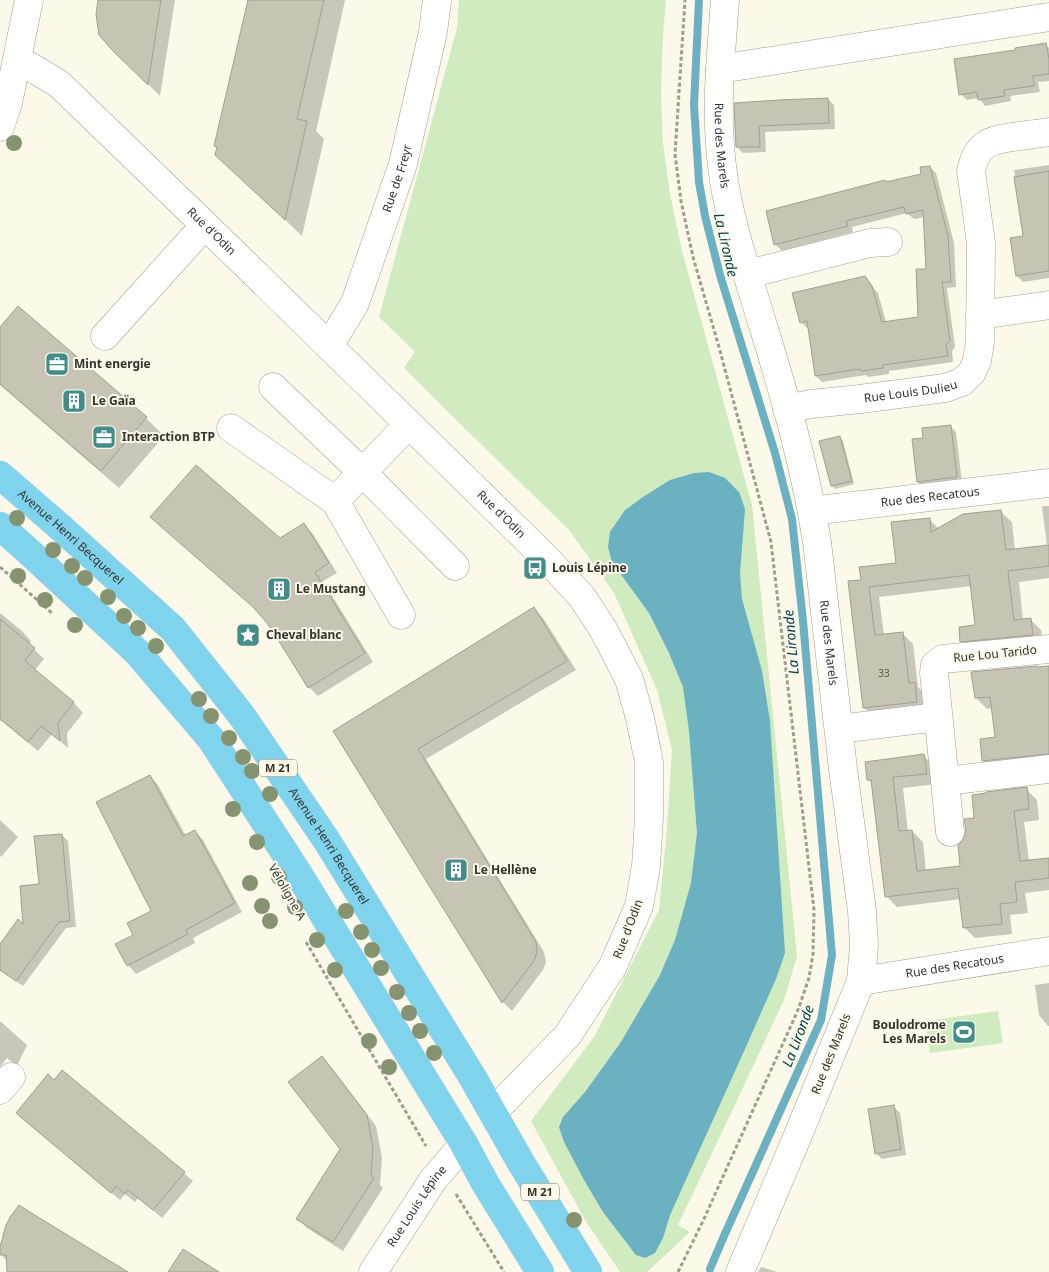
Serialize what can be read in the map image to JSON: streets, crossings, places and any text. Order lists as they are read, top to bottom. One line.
{"streets":{"main road":["Avenue Henri Becquerel","M 21"],"street":["Rue des Marels","Rue de Freyr","Rue d'Odin","Rue Louis Dulieu","Rue des Recatous","Rue Lou Tarido","Rue Louis Lépine"],"path":["Véloligne A"]},"crossings":[["Rue des Marels","Rue Louis Dulieu"],["Rue des Marels","Rue des Recatous"],["Rue de Freyr","Rue d'Odin"],["Rue d'Odin","Avenue Henri Becquerel"],["Véloligne A","Rue Louis Lépine"]],"water":["La Lironde"],"places":{"office":["Mint energie","Interaction BTP"],"building":["Le Gaïa","Le Mustang","Le Hellène"],"bus stop":["Louis Lépine"],"place":["Cheval blanc"],"sports":["Boulodrome Les Marels"]},"house_numbers":["33"]}
